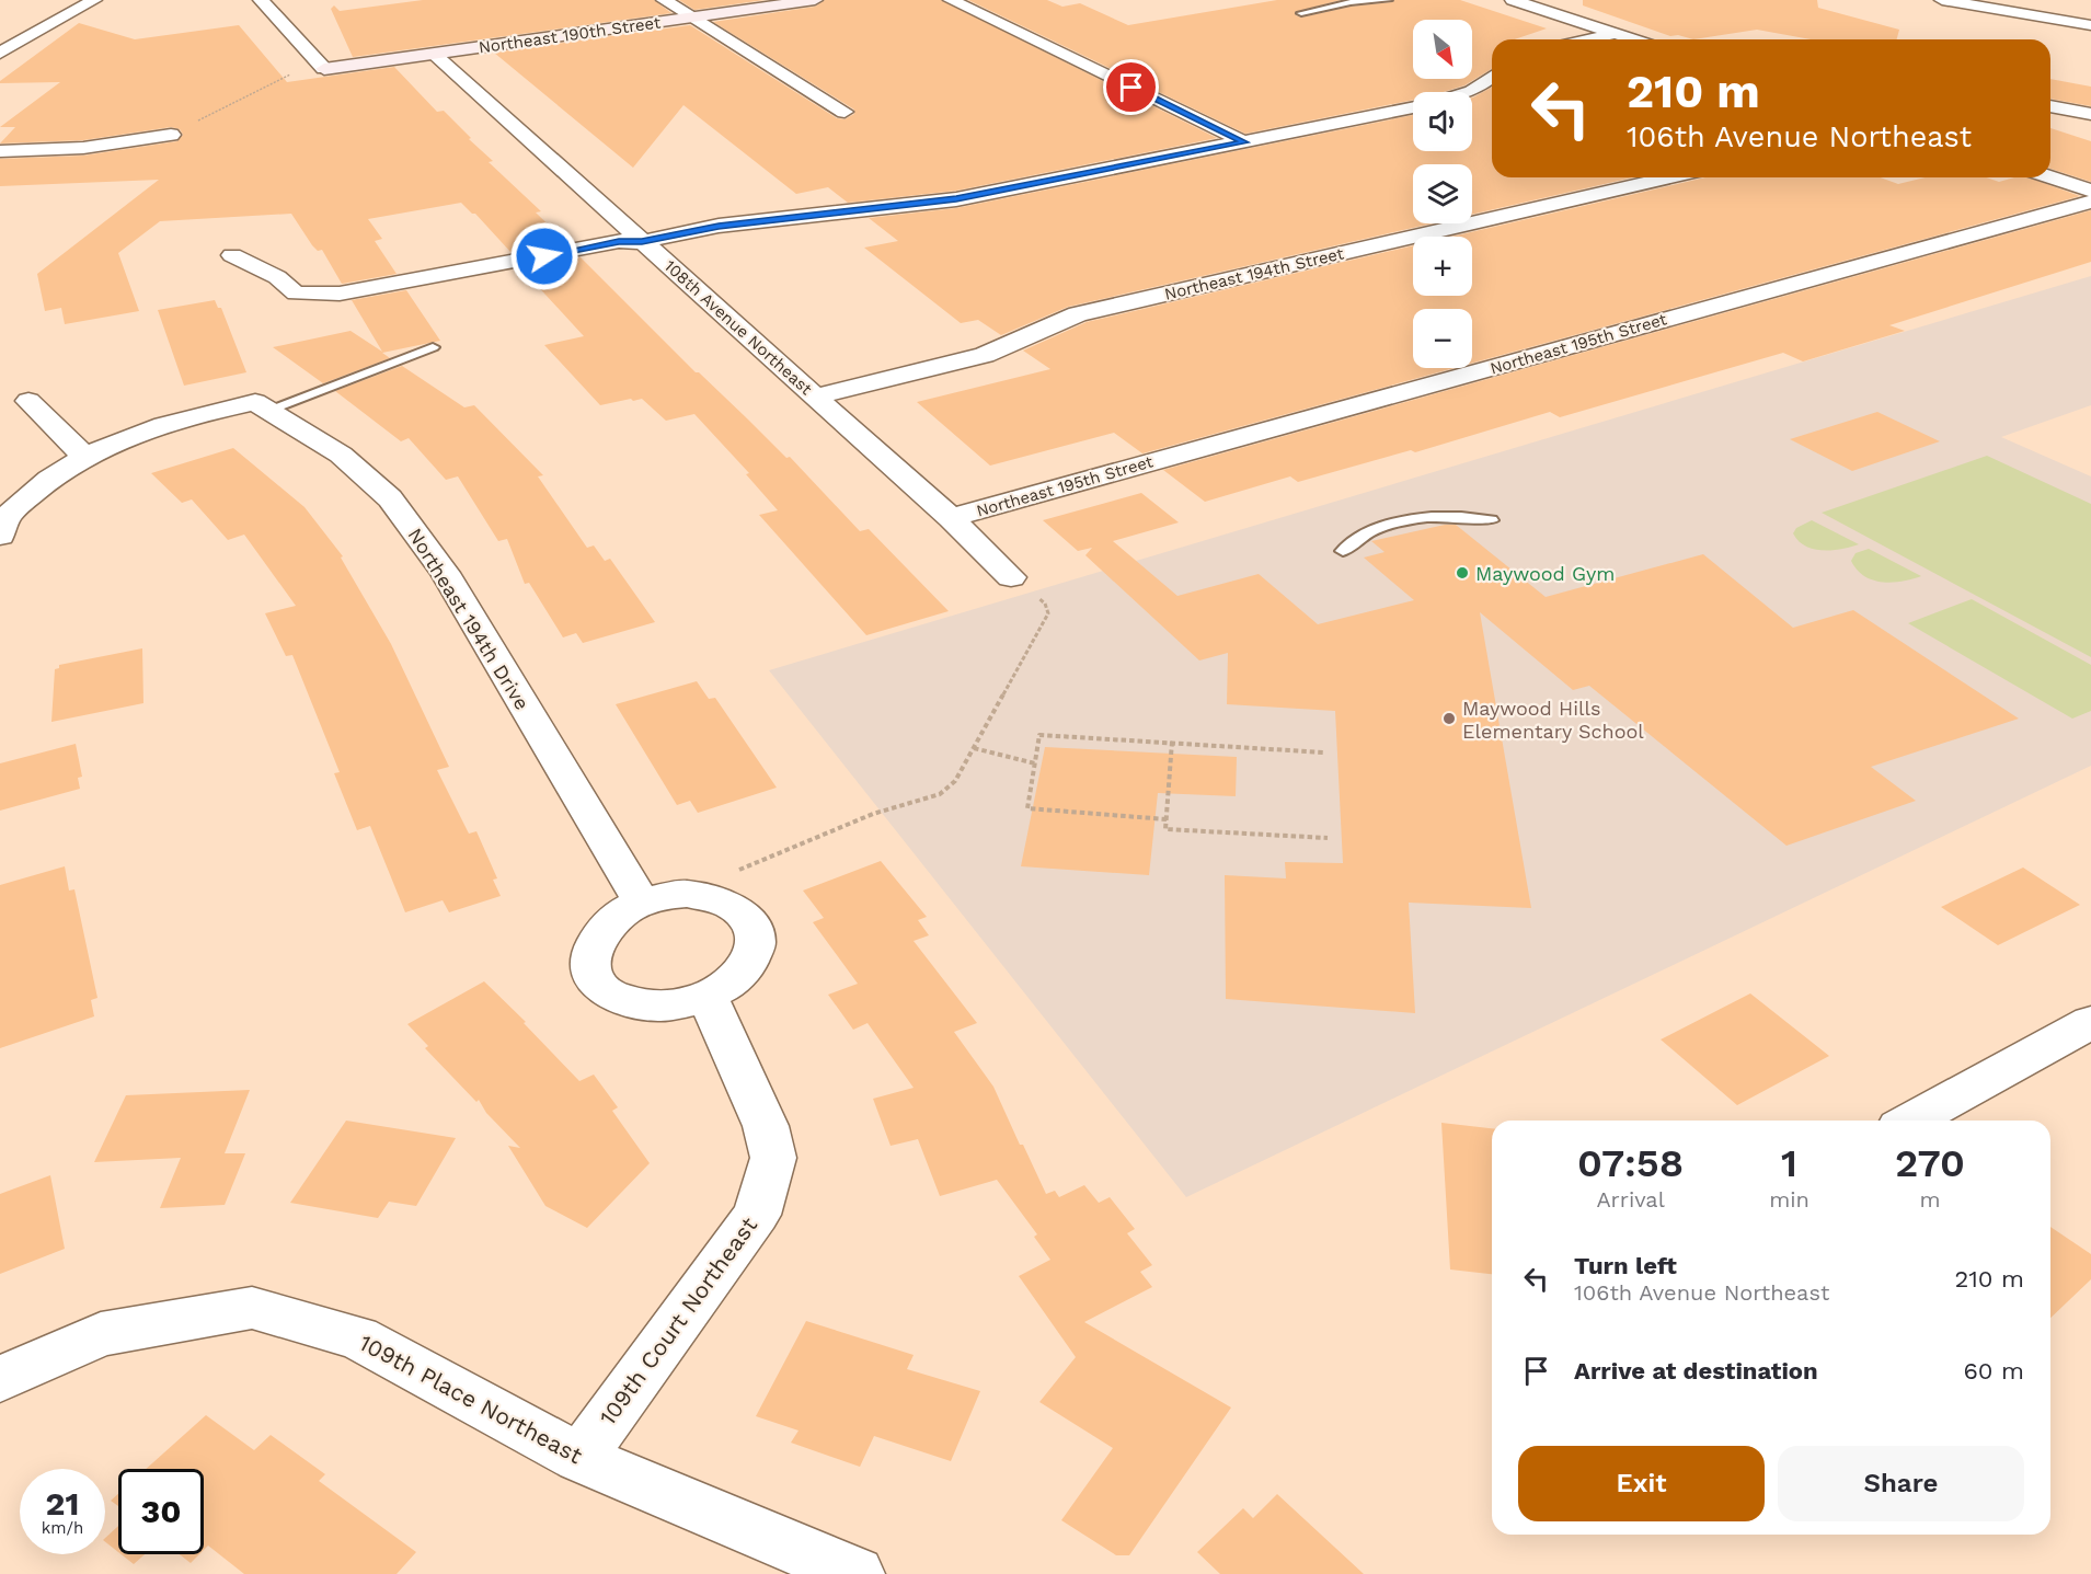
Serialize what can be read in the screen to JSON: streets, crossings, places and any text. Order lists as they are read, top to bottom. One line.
{"streets":{"street":["Northeast 190th Street","Northeast 194th Street","108th Avenue Northeast","Northeast 195th Street","Northeast 194th Drive","109th Court Northeast","109th Place Northeast"]},"crossings":[["Northeast 190th Street","108th Avenue Northeast"],["Northeast 194th Street","108th Avenue Northeast"],["108th Avenue Northeast","Northeast 195th Street"],["Northeast 194th Drive","109th Court Northeast"],["109th Court Northeast","109th Place Northeast"]],"places":["Maywood Gym","Maywood Hills Elementary School"],"north":"bottom right","page":{"map_buttons":["+","−"],"turn":["210 m","106th Avenue Northeast"],"eta":["07:58","Arrival","1","min","270","m"],"list":[{"name":"Turn left","note":"106th Avenue Northeast","value":"210 m"},{"name":"Arrive at destination","value":"60 m"}],"buttons":["Exit","Share"],"speed":"21 km/h","limit":"30"}}
